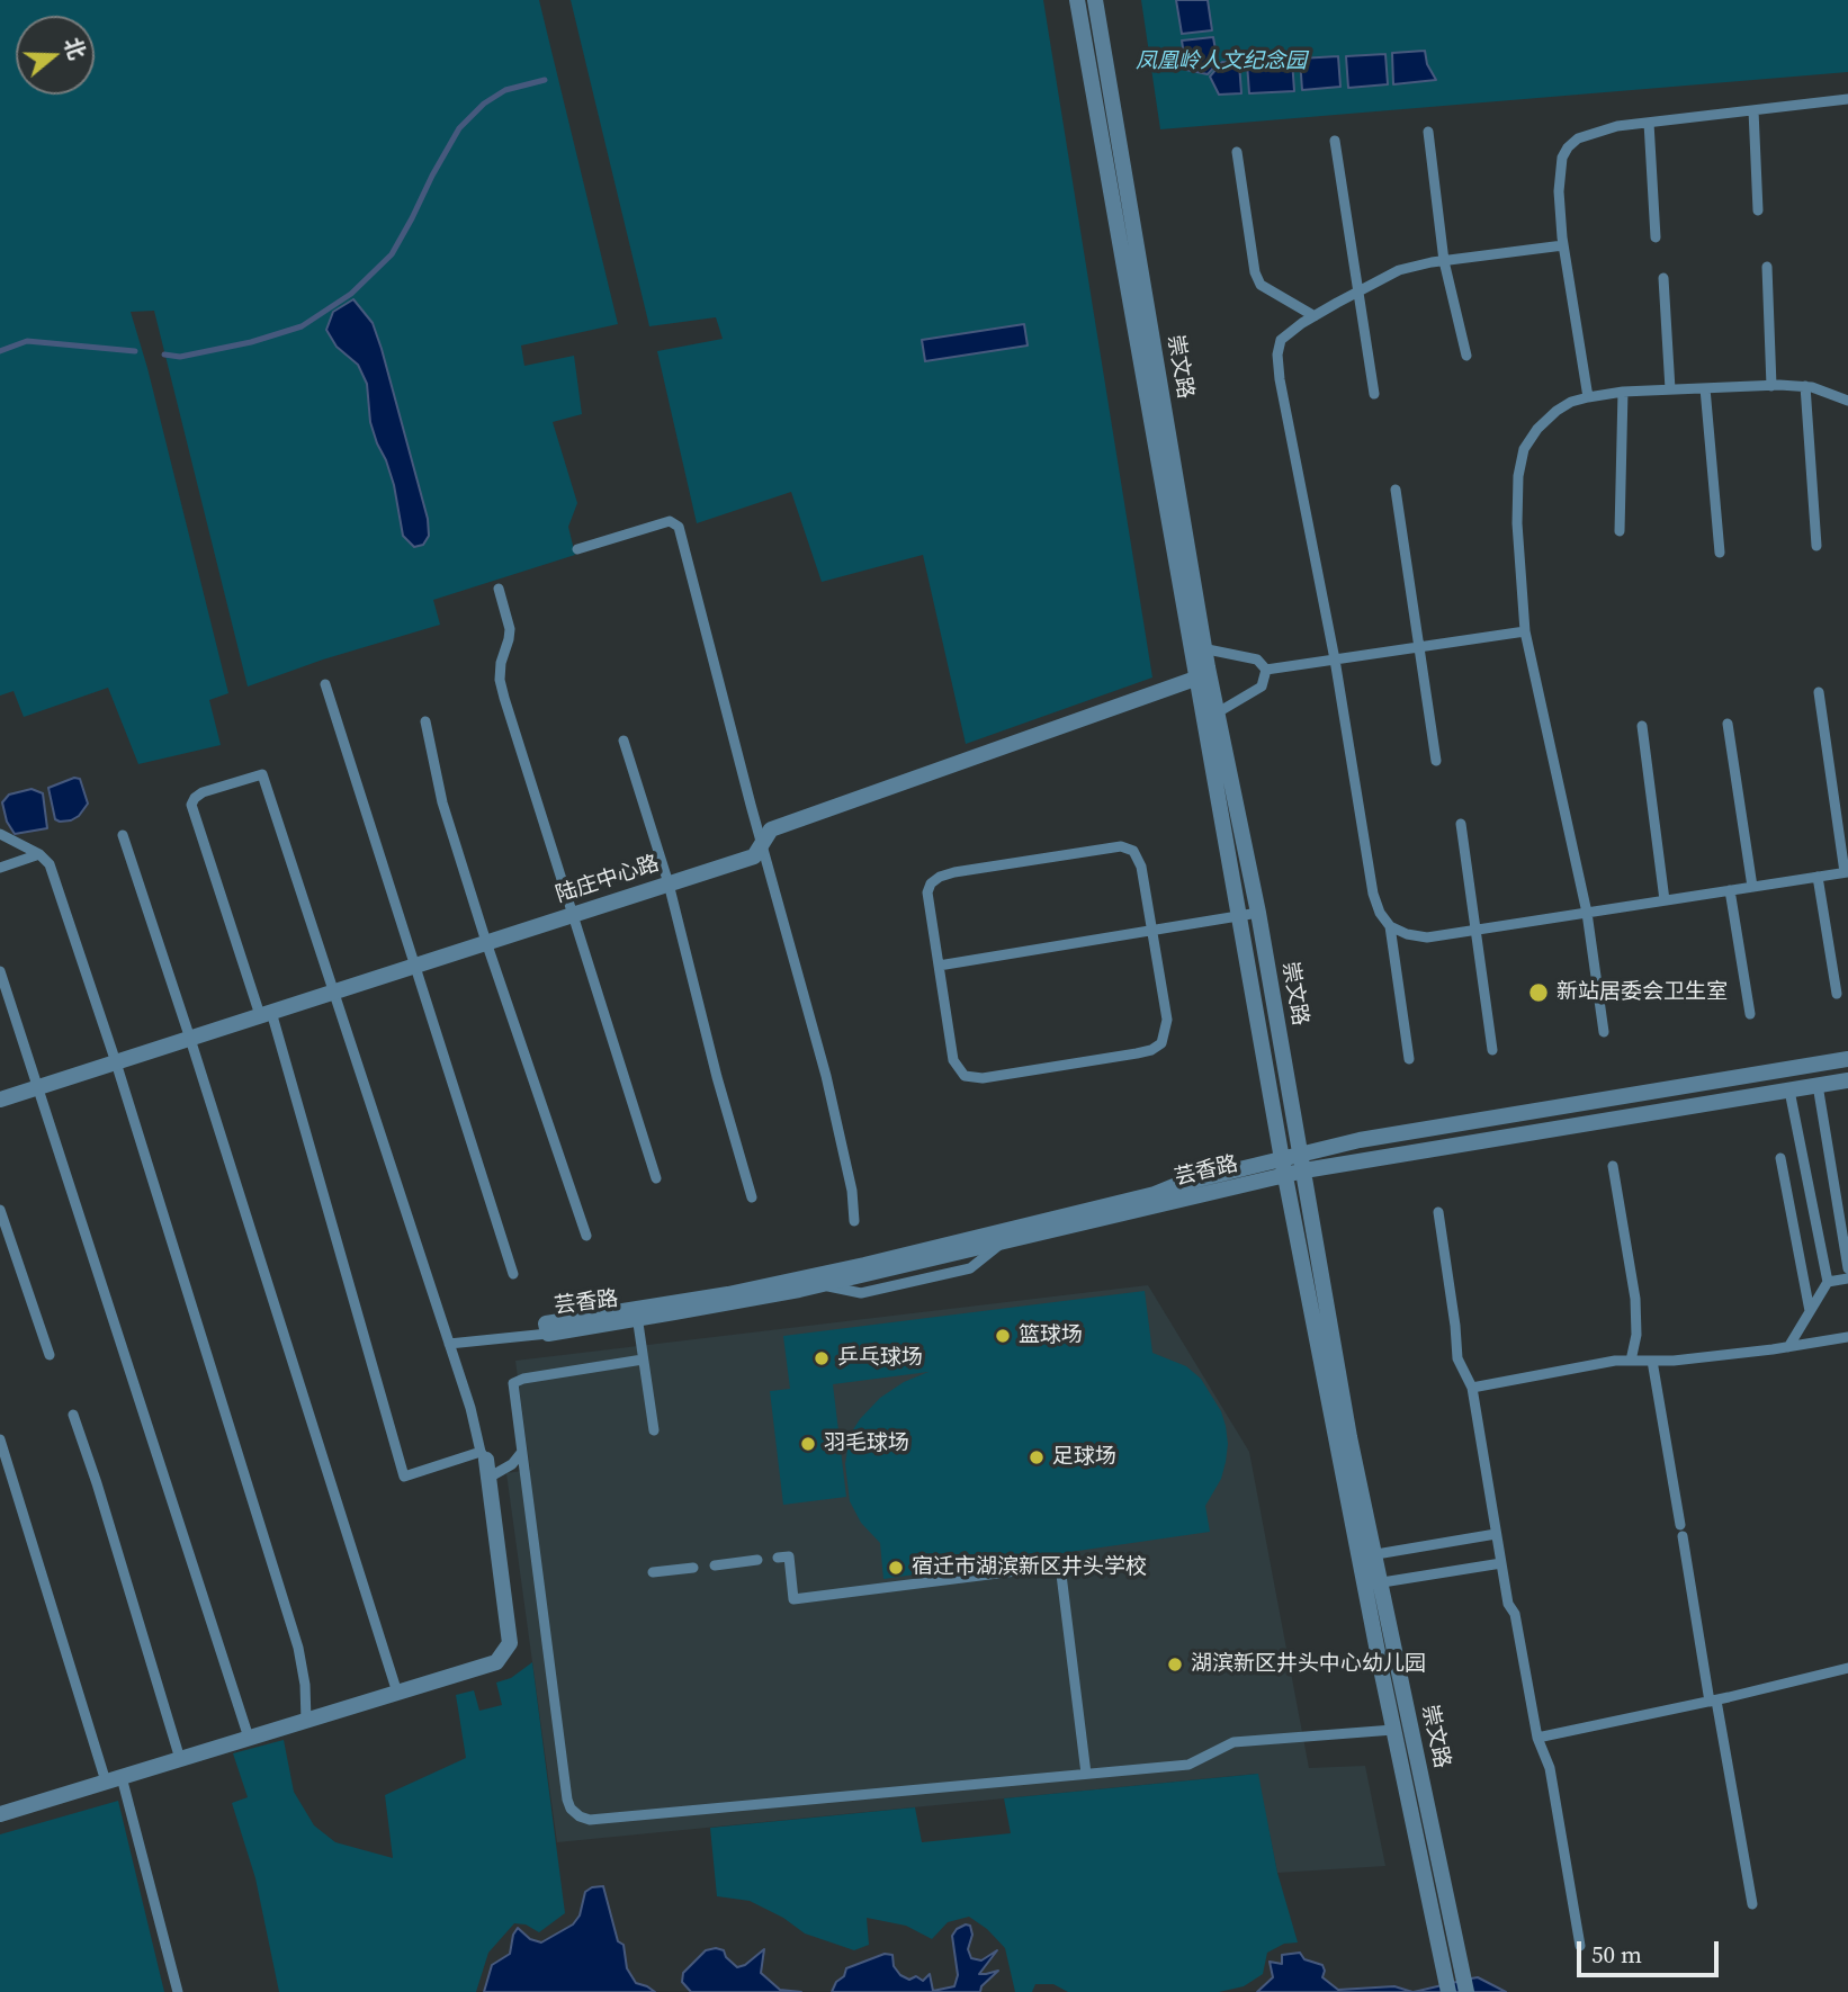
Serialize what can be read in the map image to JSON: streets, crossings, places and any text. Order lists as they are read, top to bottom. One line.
{"streets":{"street":["崇文路","陆庄中心路","芸香路"]},"crossings":[["崇文路","陆庄中心路"],["崇文路","芸香路"]],"parks":["凤凰岭人文纪念园"],"places":["新站居委会卫生室","篮球场","乒乓球场","羽毛球场","足球场","宿迁市湖滨新区井头学校","湖滨新区井头中心幼儿园"],"scale_bar":"50 m","north":"right"}
